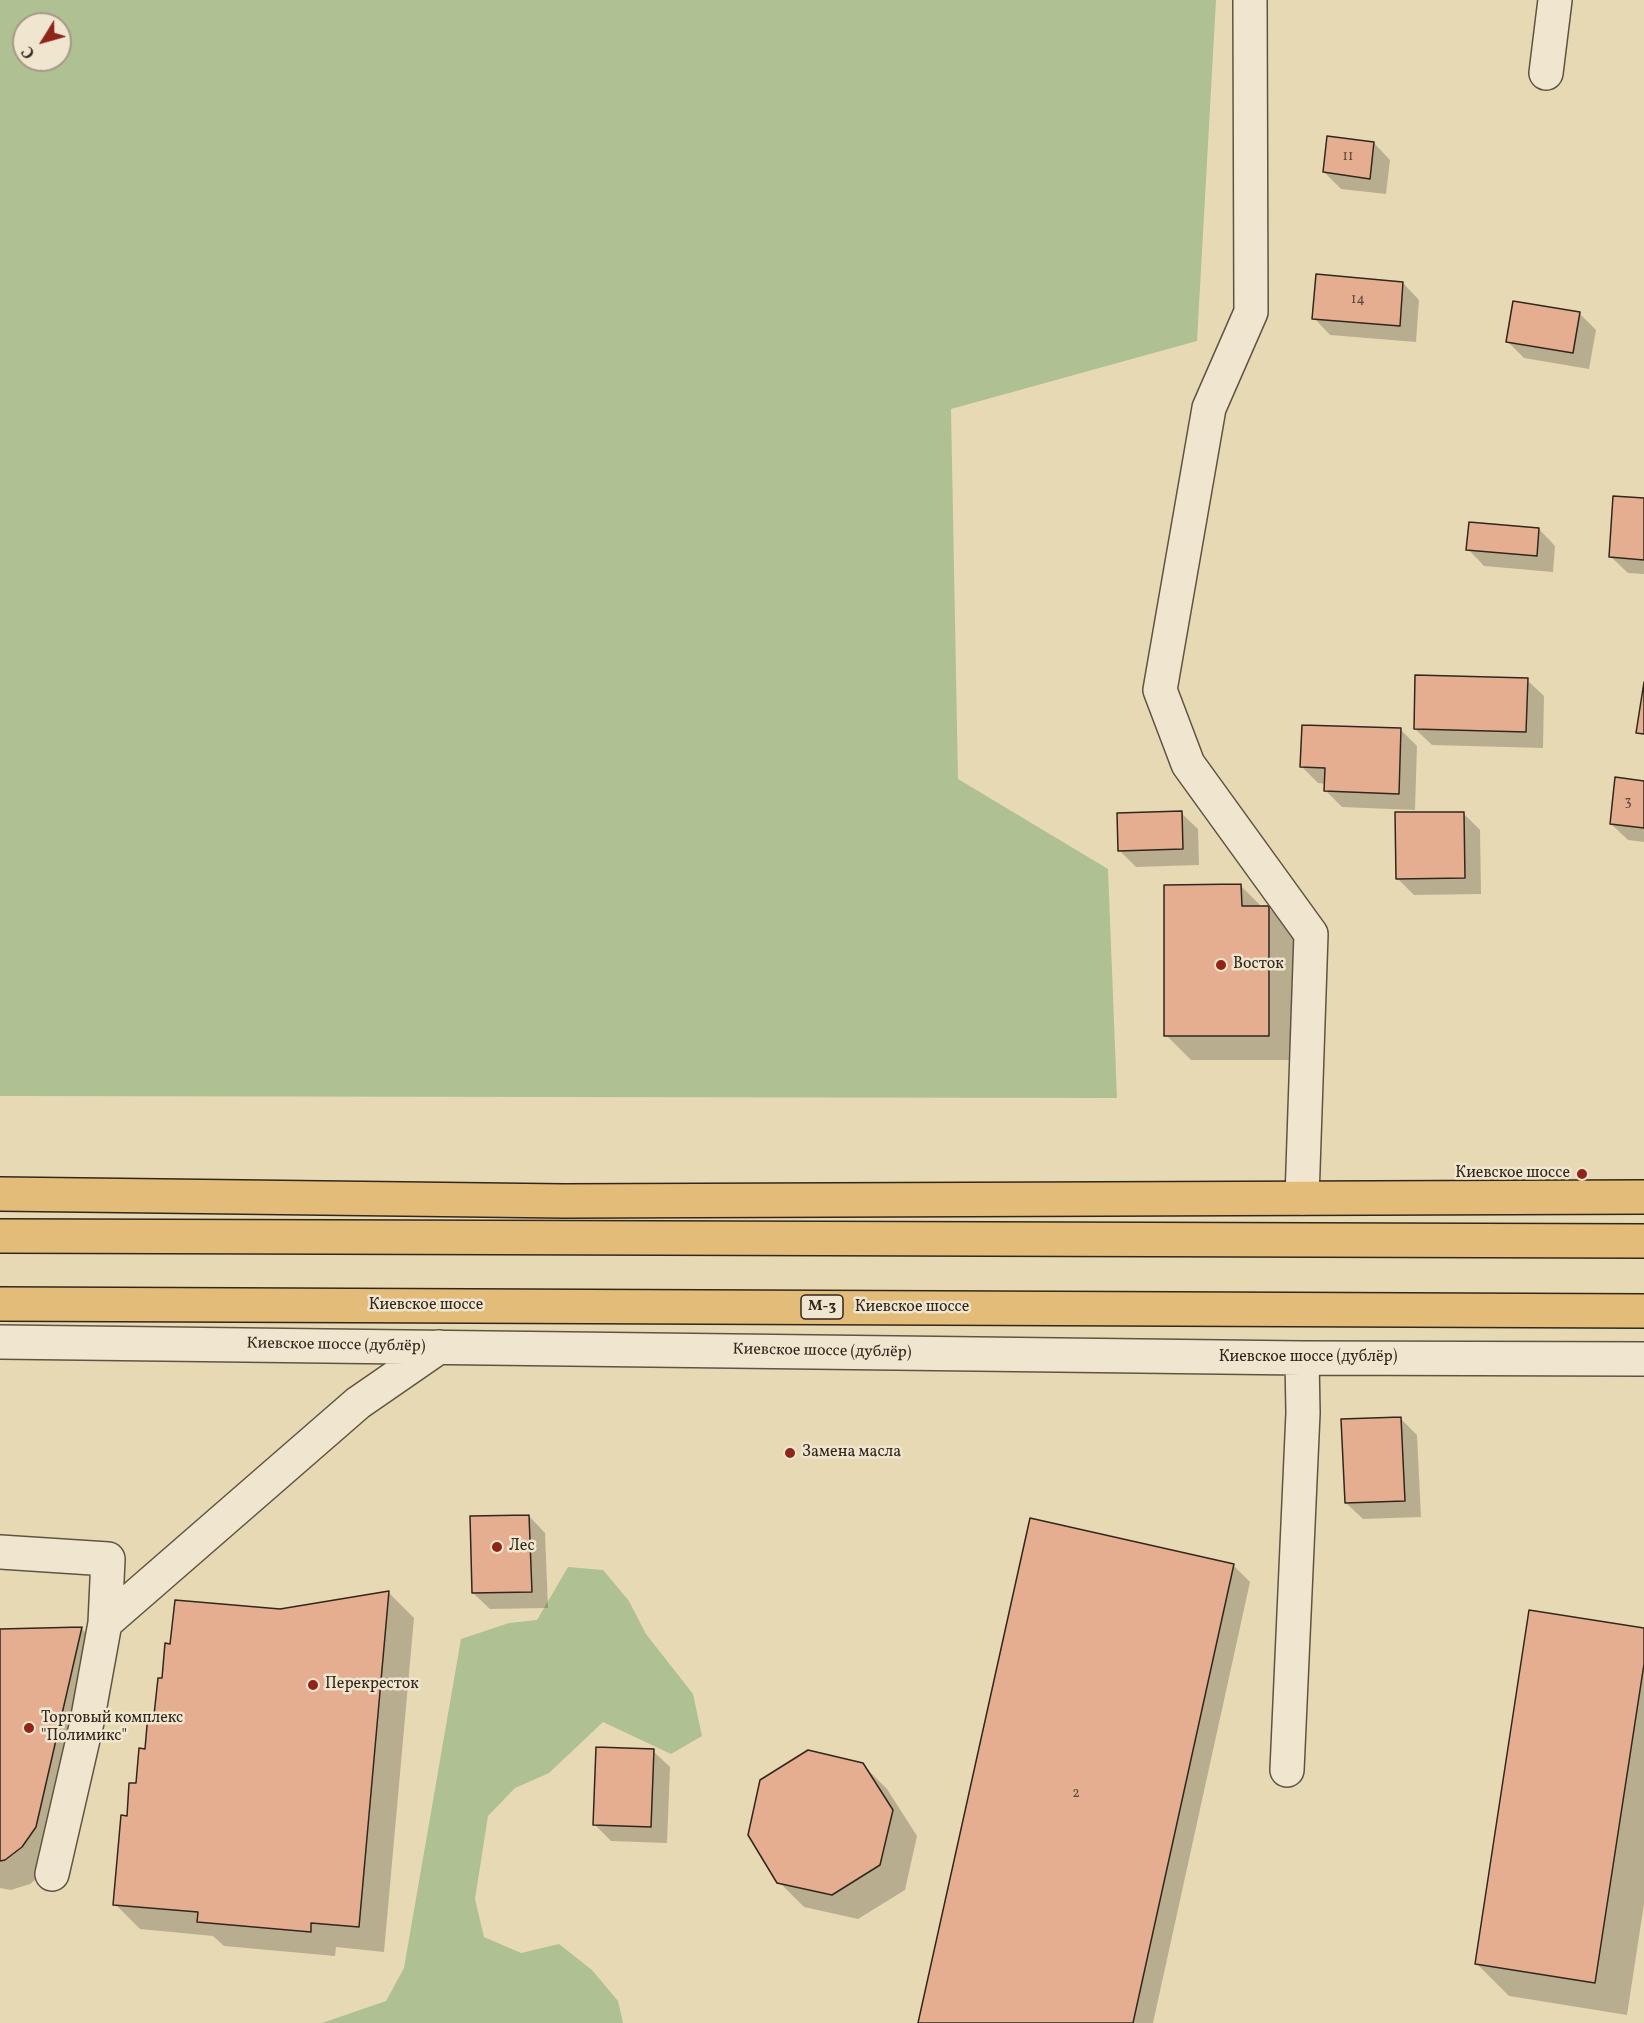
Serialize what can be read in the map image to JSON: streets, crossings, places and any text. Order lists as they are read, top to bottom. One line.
{"streets":{"main road":["Киевское шоссе","М-3"],"street":["Киевское шоссе (дублёр)"]},"places":["Восток","Киевское шоссе","Замена масла","Лес","Перекресток","Торговый комплекс \"Полимикс\""],"house_numbers":["11","14","3","2"],"north":"bottom left"}
